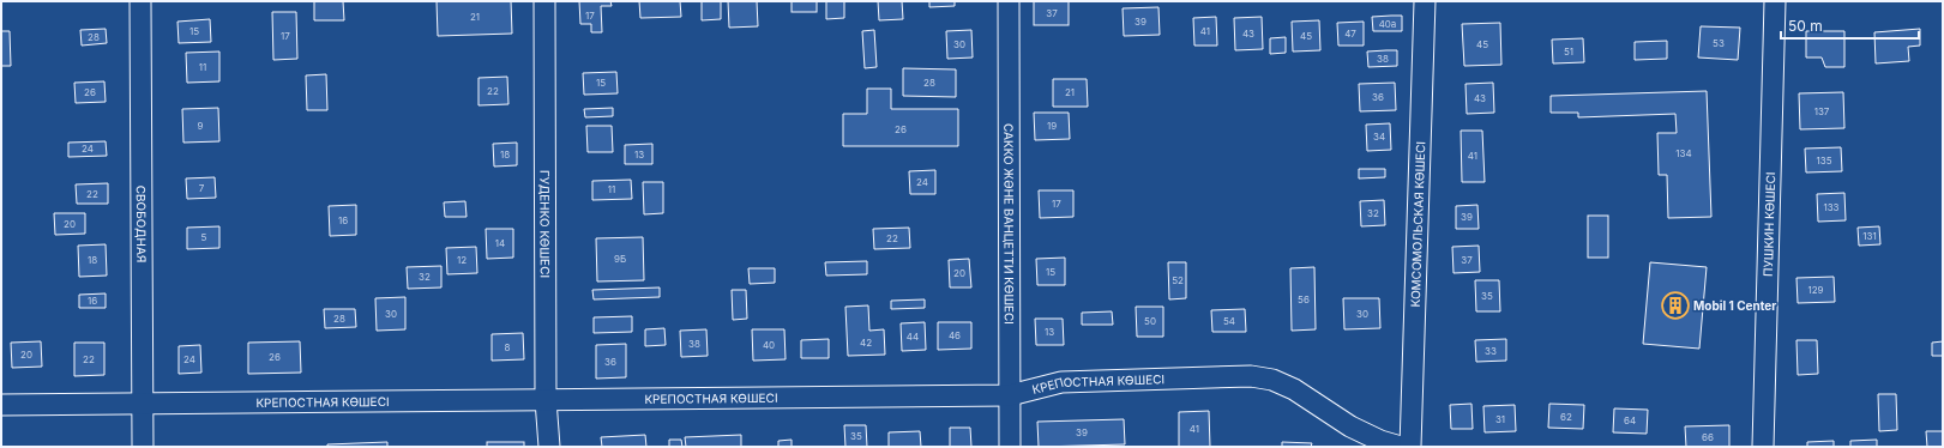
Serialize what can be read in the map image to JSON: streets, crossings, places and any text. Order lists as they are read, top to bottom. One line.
{"streets":{"street":["СВОБОДНАЯ","ГУДЕНКО КӨШЕСІ","САККО ЖӘНЕ ВАНЦЕТТИ КӨШЕСІ","КОМСОМОЛЬСКАЯ КӨШЕСІ","ПУШКИН КӨШЕСІ","КРЕПОСТНАЯ КӨШЕСІ"]},"crossings":[["СВОБОДНАЯ","КРЕПОСТНАЯ КӨШЕСІ"],["ГУДЕНКО КӨШЕСІ","КРЕПОСТНАЯ КӨШЕСІ"],["САККО ЖӘНЕ ВАНЦЕТТИ КӨШЕСІ","КРЕПОСТНАЯ КӨШЕСІ"]],"places":{"building":["Mobil 1 Center"]},"house_numbers":["37","17","21","39","40а","15","41","43","47","17","45","28","53","30","45","51","38","11","15","28","22","26","21","36","43","137","9","19","26","34","24","134","18","13","41","135","24","7","11","22","17","133","32","39","16","20","131","5","22","14","9Б","18","12","37","15","20","32","52","129","35","56","16","30","30","28","50","54","13","46","44","42","38","40","8","33","20","26","22","24","36","62","31","64","41","39","35","66"],"scale_bar":"50 m"}
